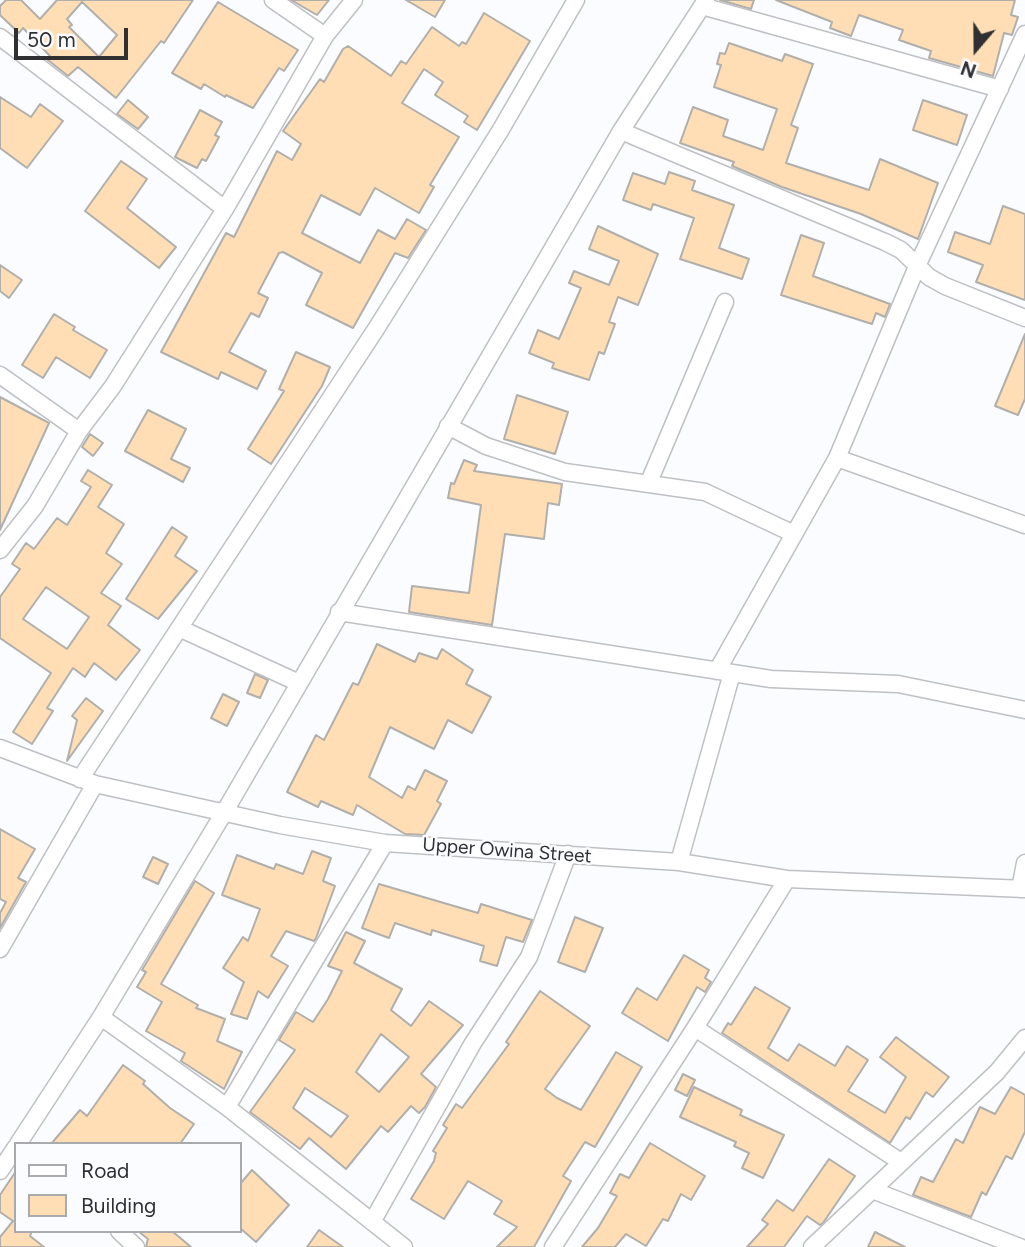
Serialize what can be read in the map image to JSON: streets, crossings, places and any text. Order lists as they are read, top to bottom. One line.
{"streets":{"street":["Upper Owina Street"]},"legend":["Road","Building"],"scale_bar":"50 m","north":"bottom"}
